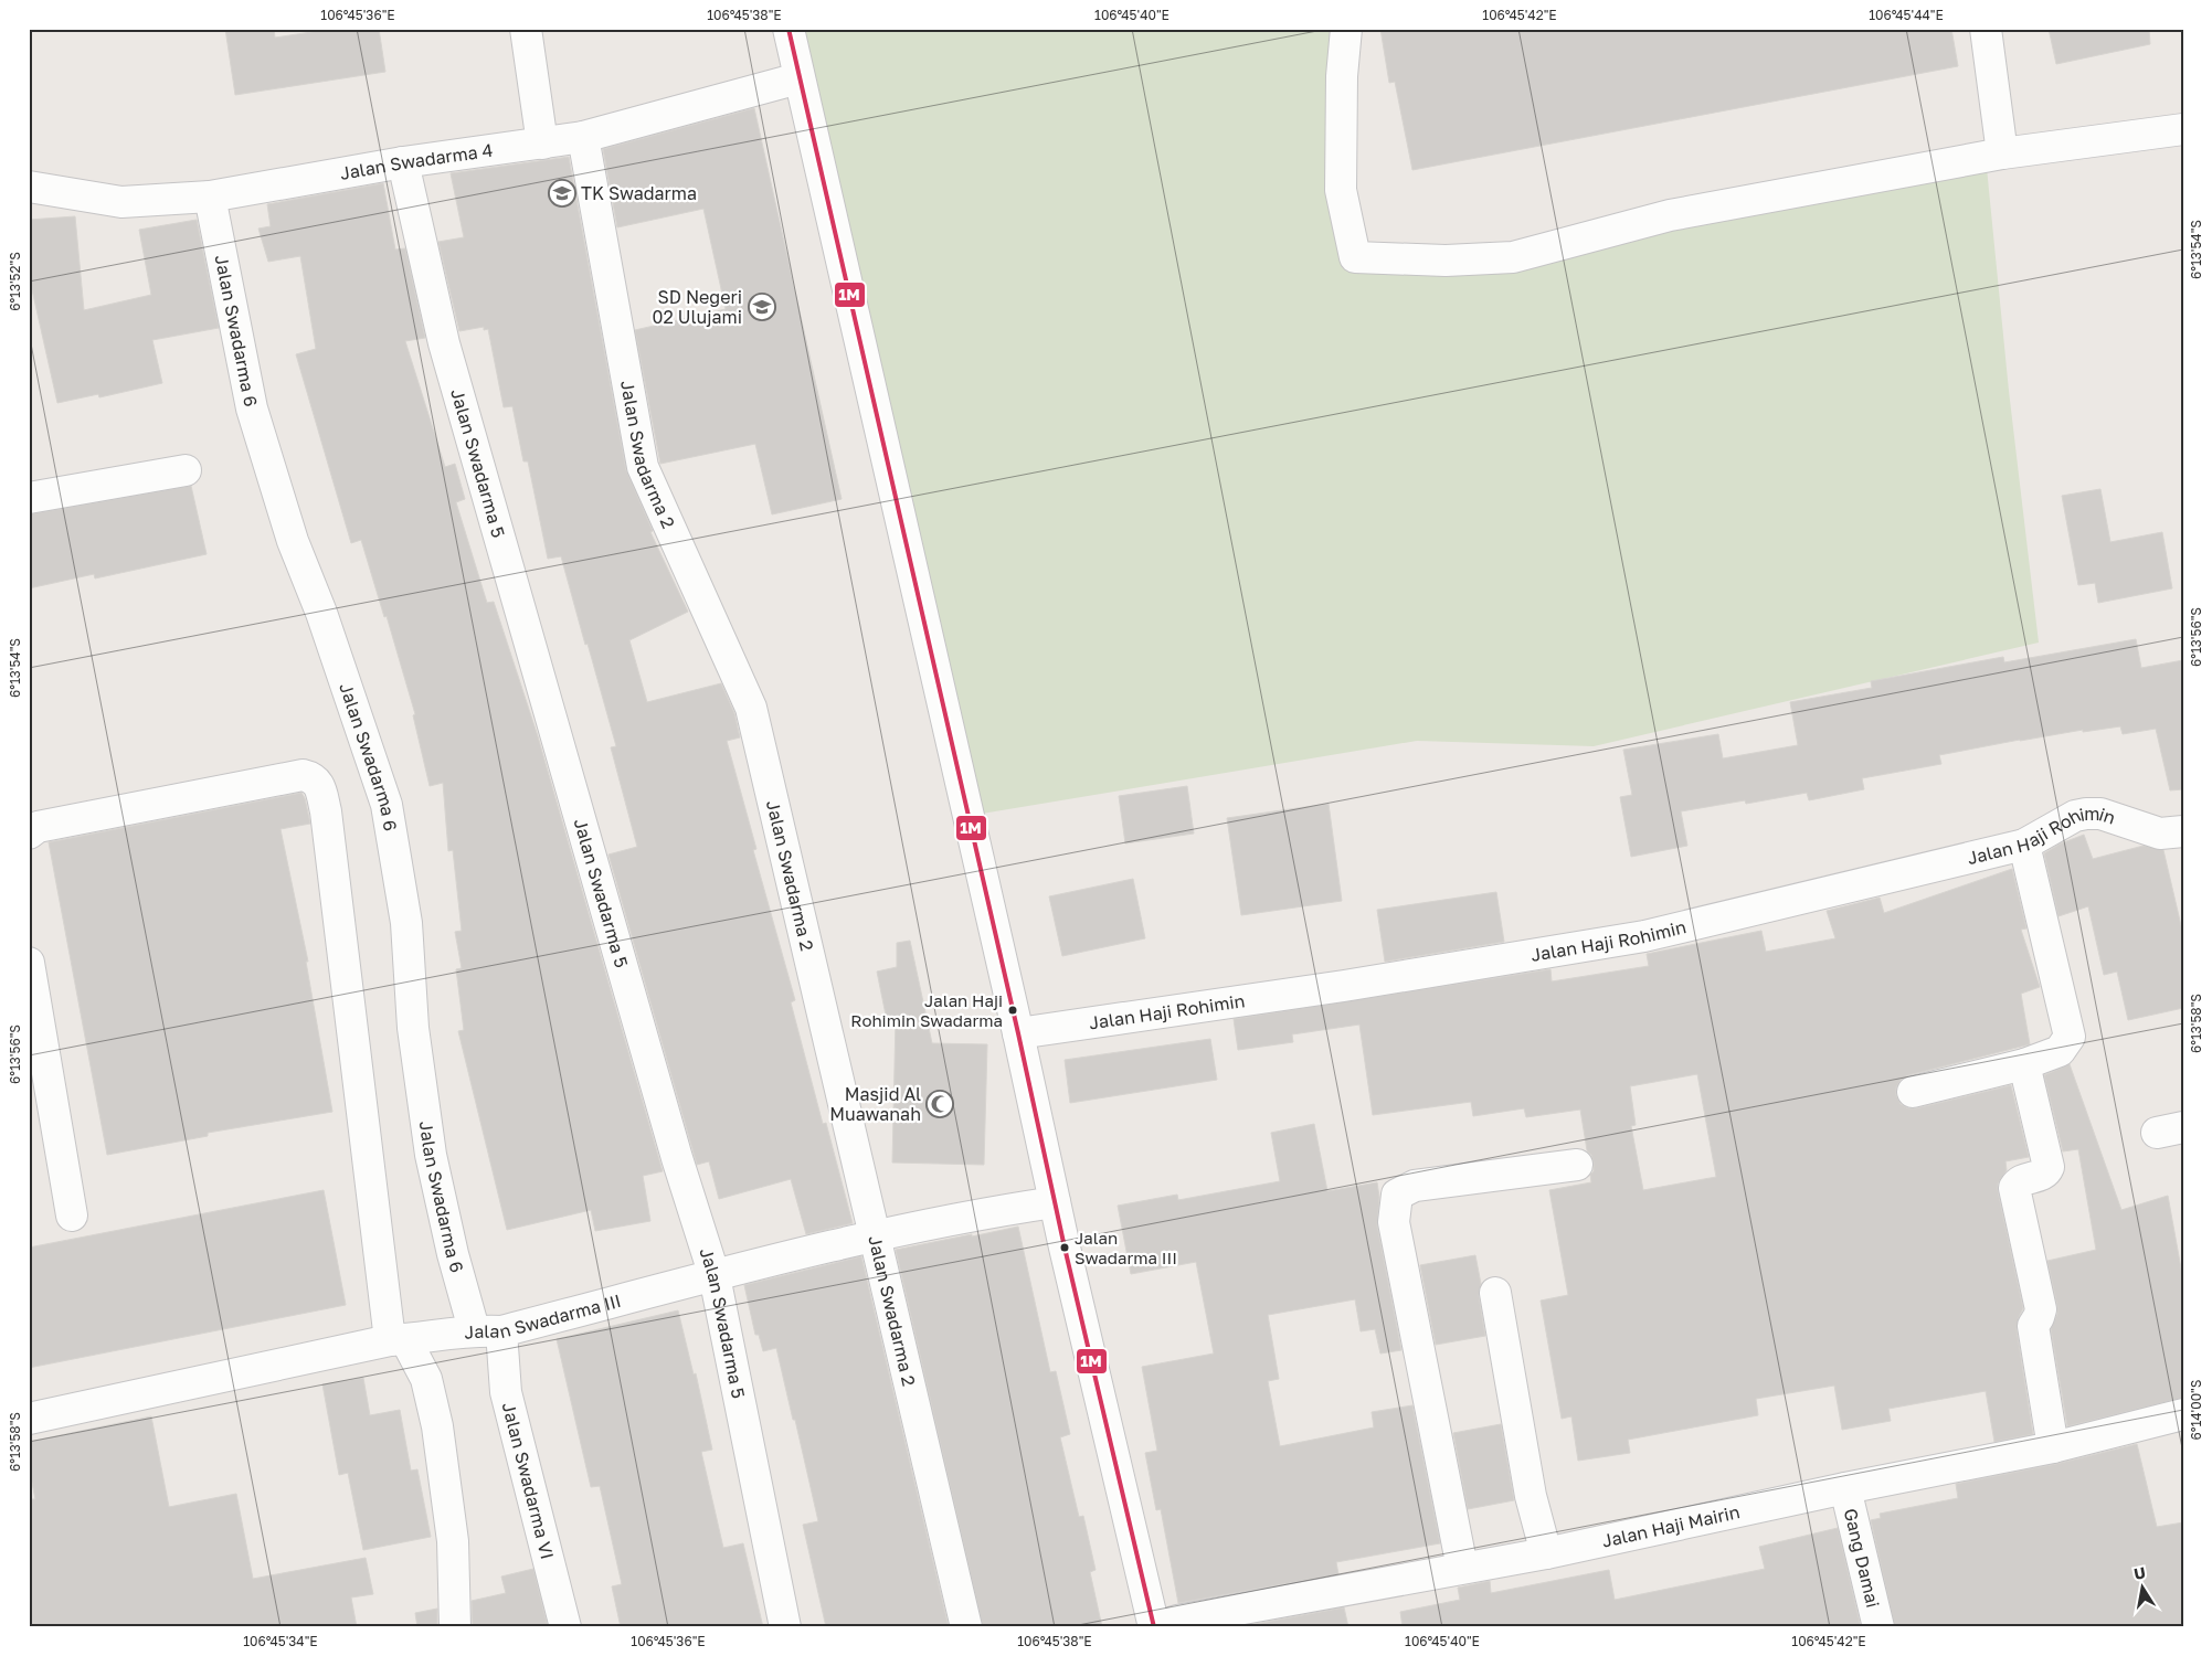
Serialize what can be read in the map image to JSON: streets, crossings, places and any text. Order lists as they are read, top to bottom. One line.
{"streets":{"street":["Jalan Swadarma 4","Jalan Swadarma 6","Jalan Swadarma 2","Jalan Swadarma 5","Jalan Haji Rohimin","Jalan Swadarma III","Jalan Swadarma VI","Jalan Haji Mairin","Gang Damai"]},"crossings":[["Jalan Swadarma 4","Jalan Swadarma 6"],["Jalan Swadarma 4","Jalan Swadarma 2"],["Jalan Swadarma 4","Jalan Swadarma 5"],["Jalan Swadarma 6","Jalan Swadarma III"],["Jalan Swadarma 6","Jalan Swadarma VI"],["Jalan Swadarma 2","Jalan Swadarma III"],["Jalan Swadarma 5","Jalan Swadarma III"],["Jalan Swadarma III","Jalan Swadarma VI"],["Jalan Haji Mairin","Gang Damai"]],"places":{"school or university":["TK Swadarma","SD Negeri 02 Ulujami"],"other":["Jalan Haji Rohimin Swadarma","Jalan Swadarma III"],"mosque":["Masjid Al Muawanah"]},"lines":["transit line 1M"],"north":"top","coordinates":["106°45'36\"E","106°45'38\"E","106°45'40\"E","106°45'42\"E","106°45'44\"E","6°13'54\"S","6°13'52\"S","6°13'56\"S","6°13'58\"S","6°14'00\"S","106°45'34\"E"]}
